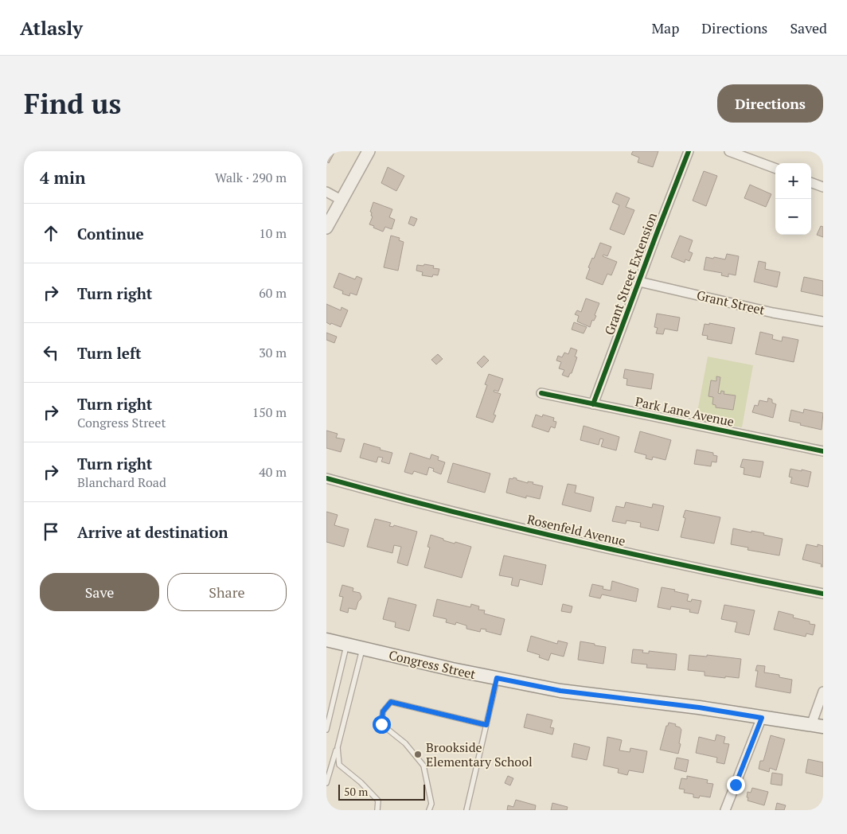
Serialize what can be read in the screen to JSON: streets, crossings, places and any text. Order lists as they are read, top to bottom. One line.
{"streets":{"main road":["Congress Street"],"street":["Grant Street Extension","Grant Street","Park Lane Avenue","Rosenfeld Avenue"]},"crossings":[["Grant Street Extension","Grant Street"],["Grant Street Extension","Park Lane Avenue"]],"places":["Brookside Elementary School"],"scale_bar":"50 m","page":{"header":"Atlasly","nav":["Map","Directions","Saved"],"buttons":["Directions",["Save","Share"]],"title":"Find us","heading":["4 min","Walk · 290 m"],"map_buttons":["+","−"],"list":[["Continue","10 m"],["Turn right","60 m"],["Turn left","30 m"],["Turn right","Congress Street","150 m"],["Turn right","Blanchard Road","40 m"],"Arrive at destination"],"scale":"50 m"}}
